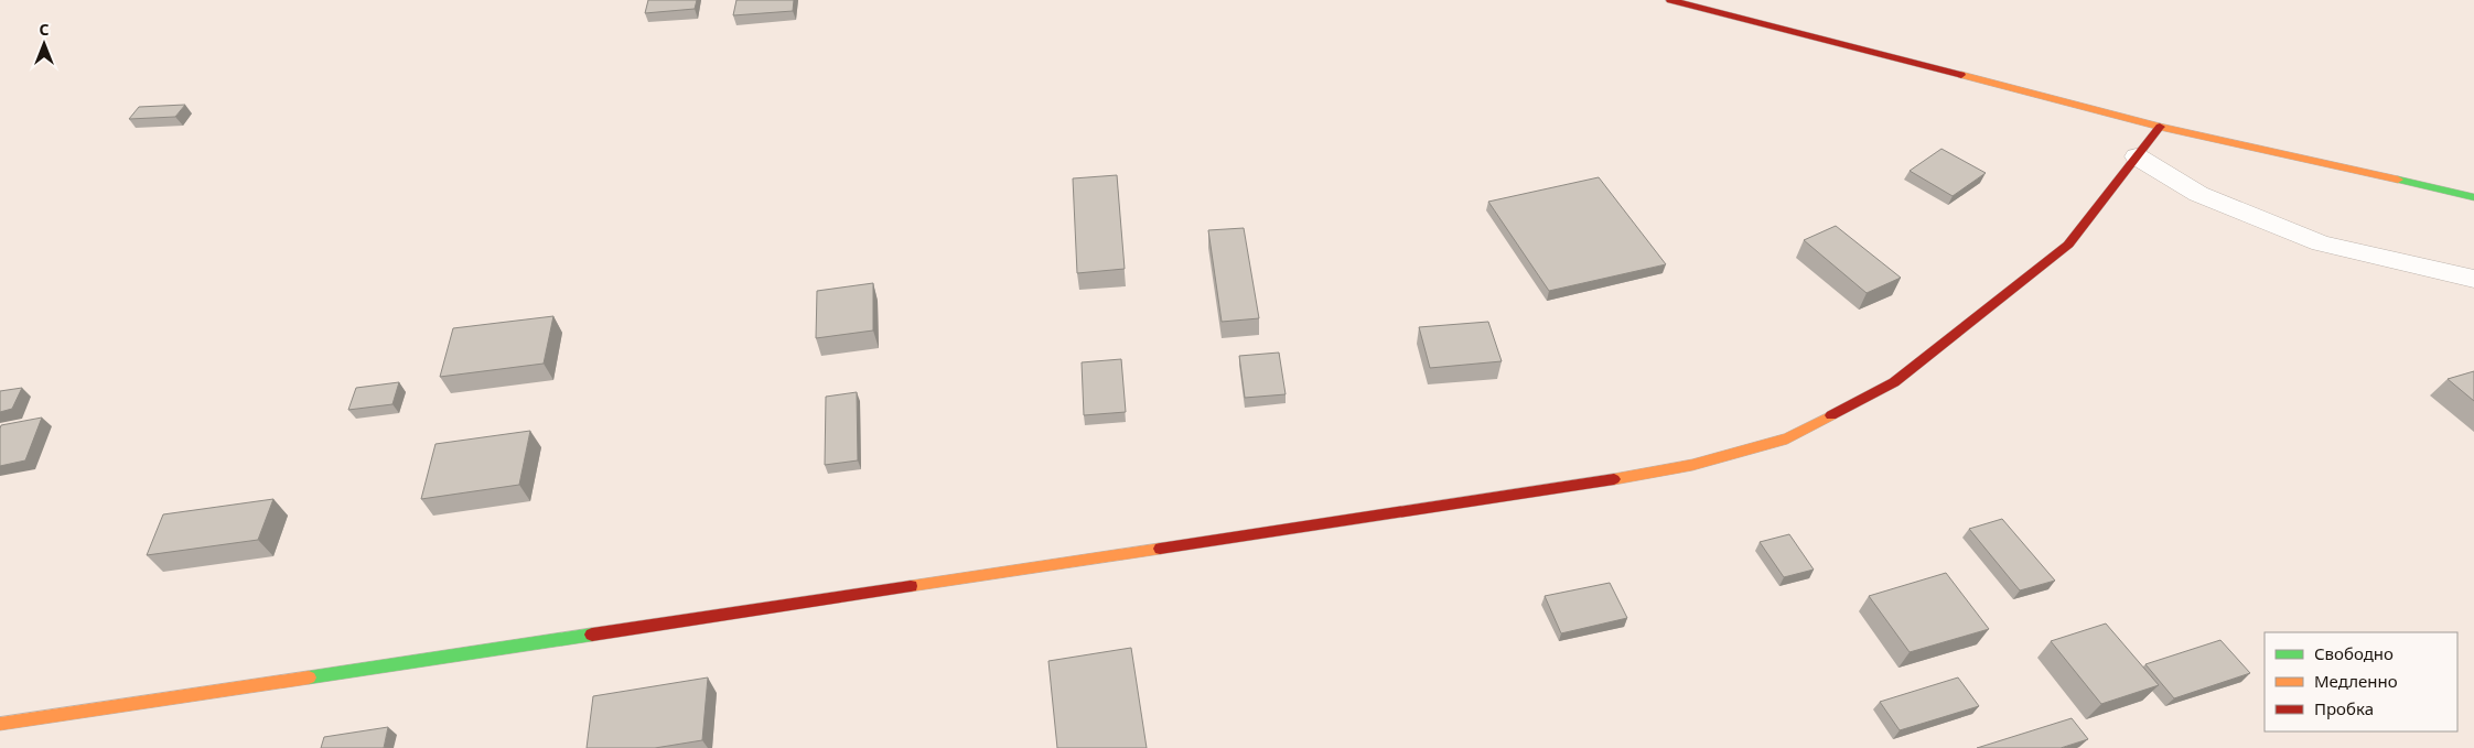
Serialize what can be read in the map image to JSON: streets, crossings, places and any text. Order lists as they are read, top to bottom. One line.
{"legend":["Свободно","Медленно","Пробка"],"north":"top"}
